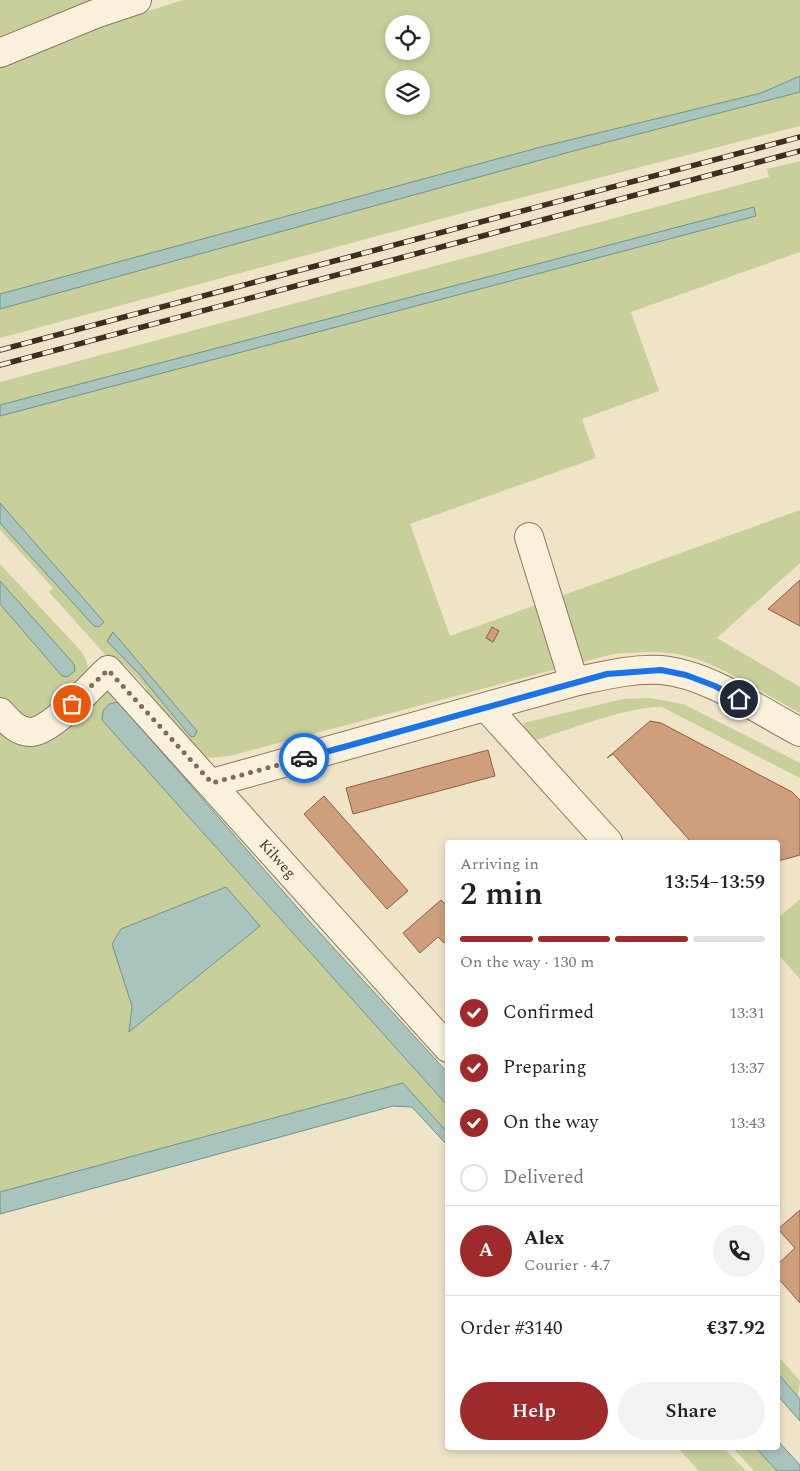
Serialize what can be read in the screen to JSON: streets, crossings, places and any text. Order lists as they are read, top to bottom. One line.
{"streets":{"street":["Kilweg"]},"page":{"heading":["2 min","Arriving in","13:54–13:59"],"panel":["Alex","Courier · 4.7","Order #3140","€37.92"],"bar":"On the way · 130 m","list":[["Confirmed","13:31"],["Preparing","13:37"],["On the way","13:43"],"Delivered"],"round":"A","buttons":["Help","Share"]}}
